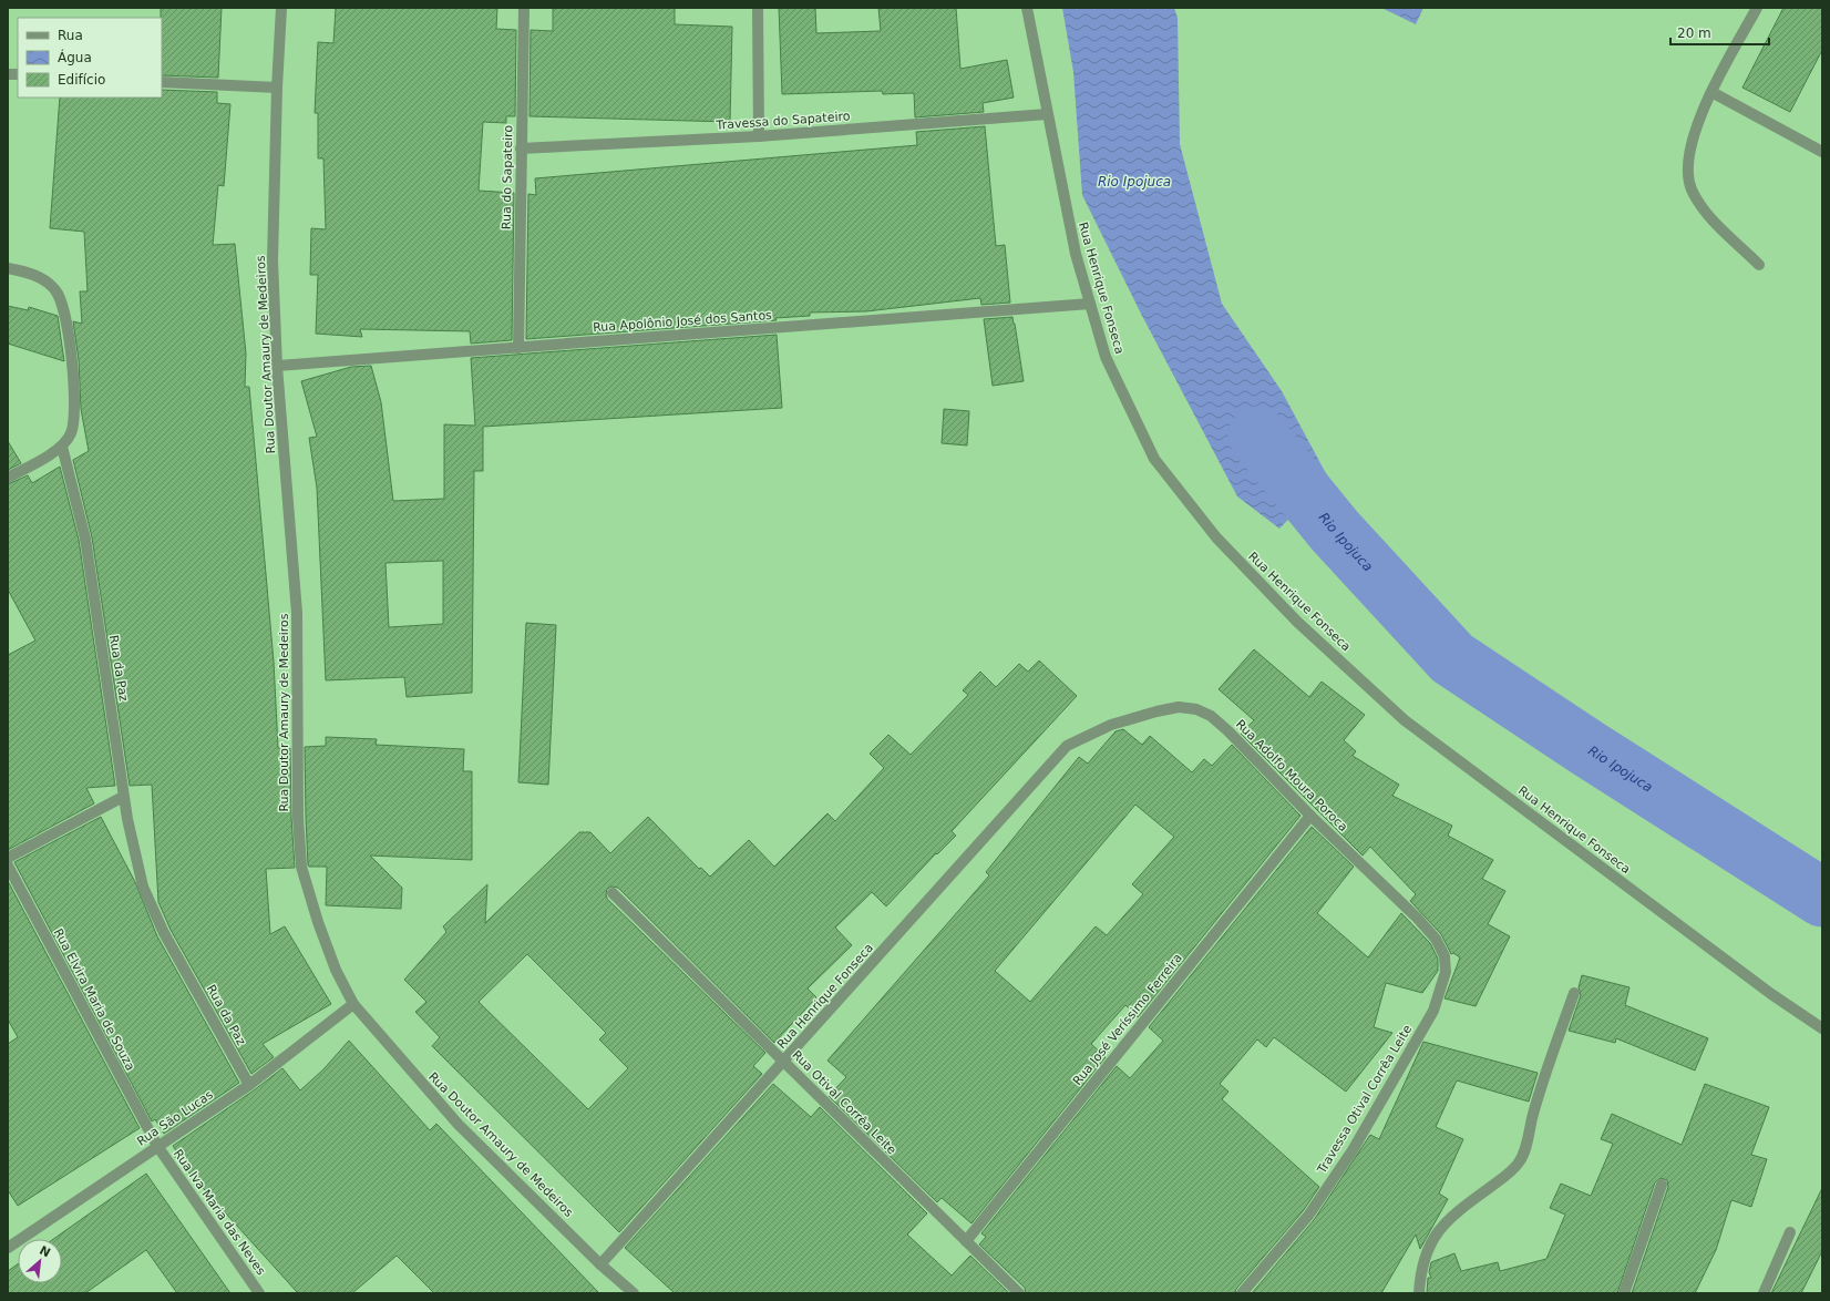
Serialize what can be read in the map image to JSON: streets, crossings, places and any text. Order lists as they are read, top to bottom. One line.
{"streets":{"street":["Travessa do Sapateiro","Rua do Sapateiro","Rua Henrique Fonseca","Rua Apolônio José dos Santos","Rua Doutor Amaury de Medeiros","Rua da Paz","Rua Adolfo Moura Poroca","Rua Elvira Maria de Souza","Rua José Veríssimo Ferreira","Travessa Otival Corrêa Leite","Rua Otival Corrêa Leite","Rua São Lucas","Rua Iva Maria das Neves"]},"crossings":[["Travessa do Sapateiro","Rua do Sapateiro"],["Travessa do Sapateiro","Rua Henrique Fonseca"],["Rua do Sapateiro","Rua Apolônio José dos Santos"],["Rua Henrique Fonseca","Rua Apolônio José dos Santos"],["Rua Henrique Fonseca","Rua Doutor Amaury de Medeiros"],["Rua Henrique Fonseca","Rua Adolfo Moura Poroca"],["Rua Henrique Fonseca","Rua Otival Corrêa Leite"],["Rua Apolônio José dos Santos","Rua Doutor Amaury de Medeiros"],["Rua Doutor Amaury de Medeiros","Rua São Lucas"],["Rua da Paz","Rua São Lucas"],["Rua Adolfo Moura Poroca","Rua José Veríssimo Ferreira"],["Rua Adolfo Moura Poroca","Travessa Otival Corrêa Leite"],["Rua Elvira Maria de Souza","Rua São Lucas"],["Rua Elvira Maria de Souza","Rua Iva Maria das Neves"],["Rua José Veríssimo Ferreira","Rua Otival Corrêa Leite"],["Rua São Lucas","Rua Iva Maria das Neves"]],"water":["Rio Ipojuca"],"legend":["Rua","Água","Edifício"],"scale_bar":"20 m","north":"top right"}
